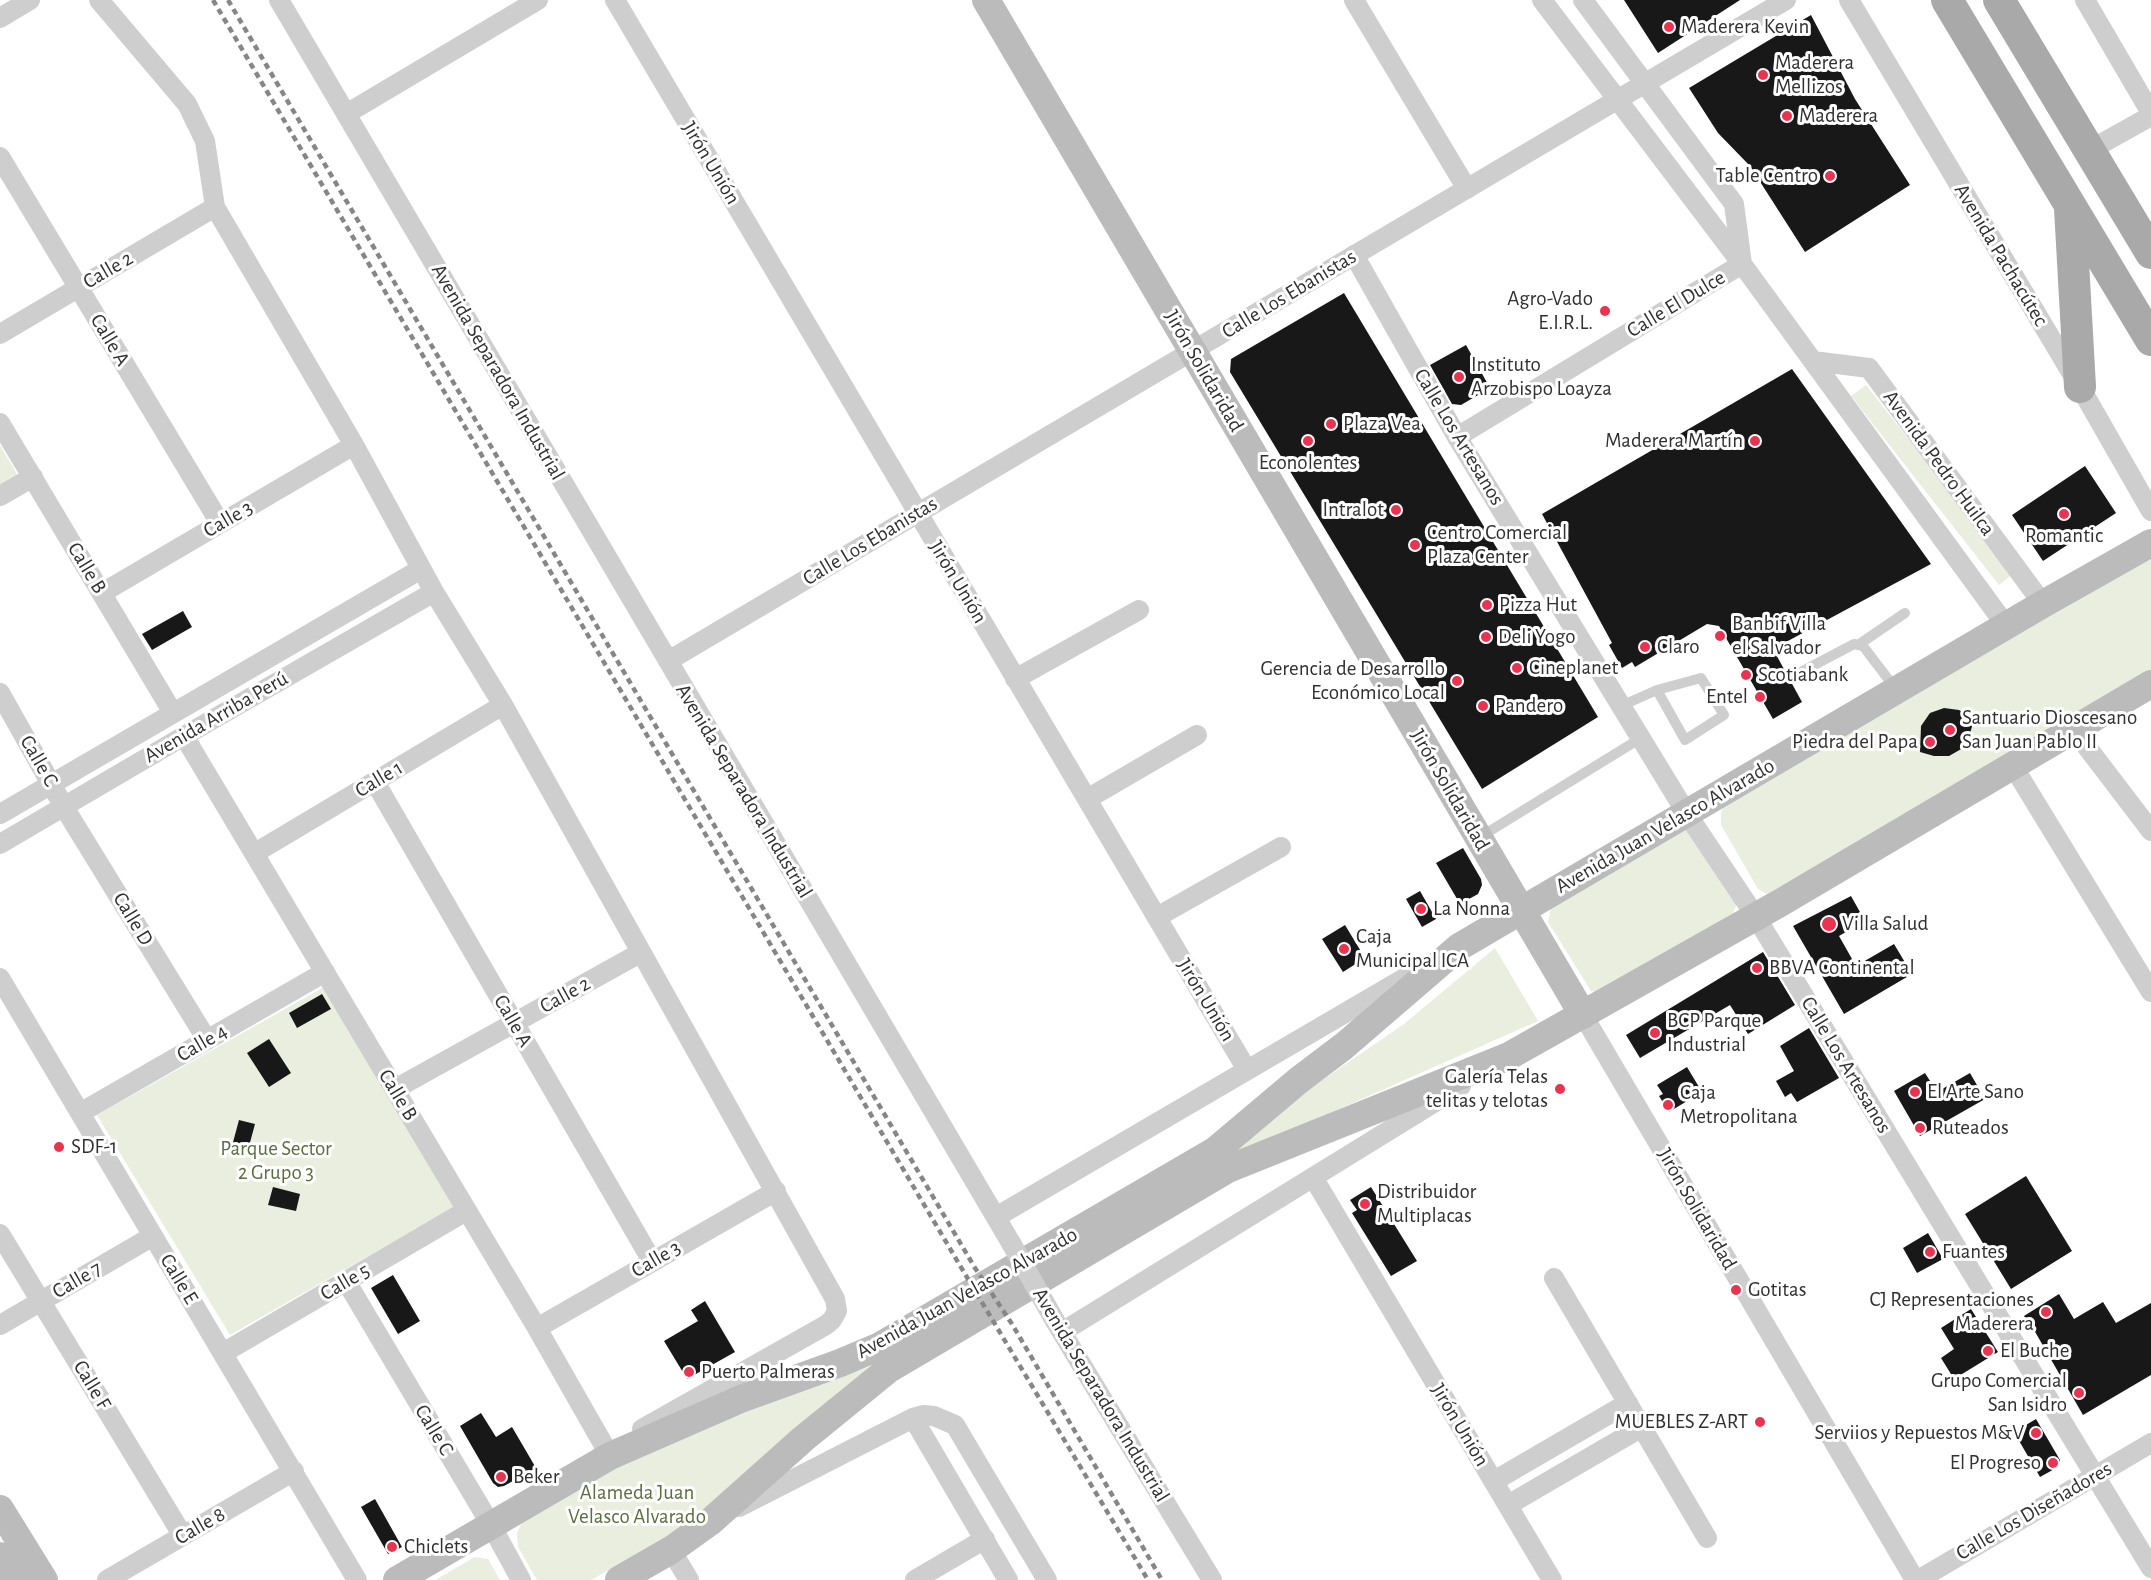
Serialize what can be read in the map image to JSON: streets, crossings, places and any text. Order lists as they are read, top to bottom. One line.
{"streets":{"main road":["Jirón Solidaridad","Avenida Juan Velasco Alvarado"],"street":["Jirón Unión","Avenida Pachacútec","Calle 2","Calle Los Ebanistas","Calle El Dulce","Calle A","Avenida Separadora Industrial","Calle Los Artesanos","Avenida Pedro Huilca","Calle 3","Calle B","Avenida Arriba Perú","Calle C","Calle 1","Calle D","Calle 4","Calle E","Calle 7","Calle 5","Calle F","Calle Los Diseñadores","Calle 8"]},"crossings":[["Jirón Unión","Calle Los Ebanistas"],["Jirón Unión","Avenida Juan Velasco Alvarado"],["Calle 2","Calle A"],["Calle 2","Calle B"],["Calle Los Ebanistas","Jirón Solidaridad"],["Calle Los Ebanistas","Avenida Separadora Industrial"],["Calle Los Ebanistas","Calle Los Artesanos"],["Calle El Dulce","Calle Los Artesanos"],["Calle A","Calle 3"],["Calle A","Calle 1"],["Jirón Solidaridad","Avenida Juan Velasco Alvarado"],["Jirón Solidaridad","Calle Los Diseñadores"],["Avenida Separadora Industrial","Avenida Juan Velasco Alvarado"],["Calle Los Artesanos","Avenida Juan Velasco Alvarado"],["Calle Los Artesanos","Calle Los Diseñadores"],["Avenida Pedro Huilca","Avenida Juan Velasco Alvarado"],["Calle 3","Calle B"],["Calle 3","Avenida Juan Velasco Alvarado"],["Calle B","Avenida Arriba Perú"],["Calle B","Calle 1"],["Calle B","Avenida Juan Velasco Alvarado"],["Calle B","Calle 4"],["Calle B","Calle 5"],["Avenida Arriba Perú","Calle C"],["Avenida Arriba Perú","Calle D"],["Calle C","Avenida Juan Velasco Alvarado"],["Calle C","Calle D"],["Calle C","Calle 5"],["Calle D","Calle 4"],["Calle 4","Calle E"],["Calle E","Calle 7"],["Calle E","Calle 5"],["Calle E","Calle 8"],["Calle 7","Calle F"],["Calle F","Calle 8"]],"parks":["Parque Sector 2 Grupo 3","Alameda Juan Velasco Alvarado"],"places":["Maderera Kevin","Maderera Mellizos","Maderera","Table Centro","Agro-Vado E.I.R.L.","Instituto Arzobispo Loayza","Plaza Vea","Econolentes","Maderera Martín","Intralot","Romantic","Centro Comercial Plaza Center","Pizza Hut","Banbif Villa el Salvador","Deli Yogo","Claro","Cineplanet","Scotiabank","Gerencia de Desarrollo Económico Local","Entel","Pandero","Santuario Dioscesano San Juan Pablo II","Piedra del Papa","La Nonna","Villa Salud","Caja Municipal ICA","BBVA Continental","BCP Parque Industrial","Galería Telas telitas y telotas","El Arte Sano","Caja Metropolitana","Ruteados","SDF-1","Distribuidor Multiplacas","Fuantes","Gotitas","CJ Representaciones Maderera","El Buche","Puerto Palmeras","Grupo Comercial San Isidro","MUEBLES Z-ART","Serviios y Repuestos M&V","El Progreso","Beker","Chiclets"]}
